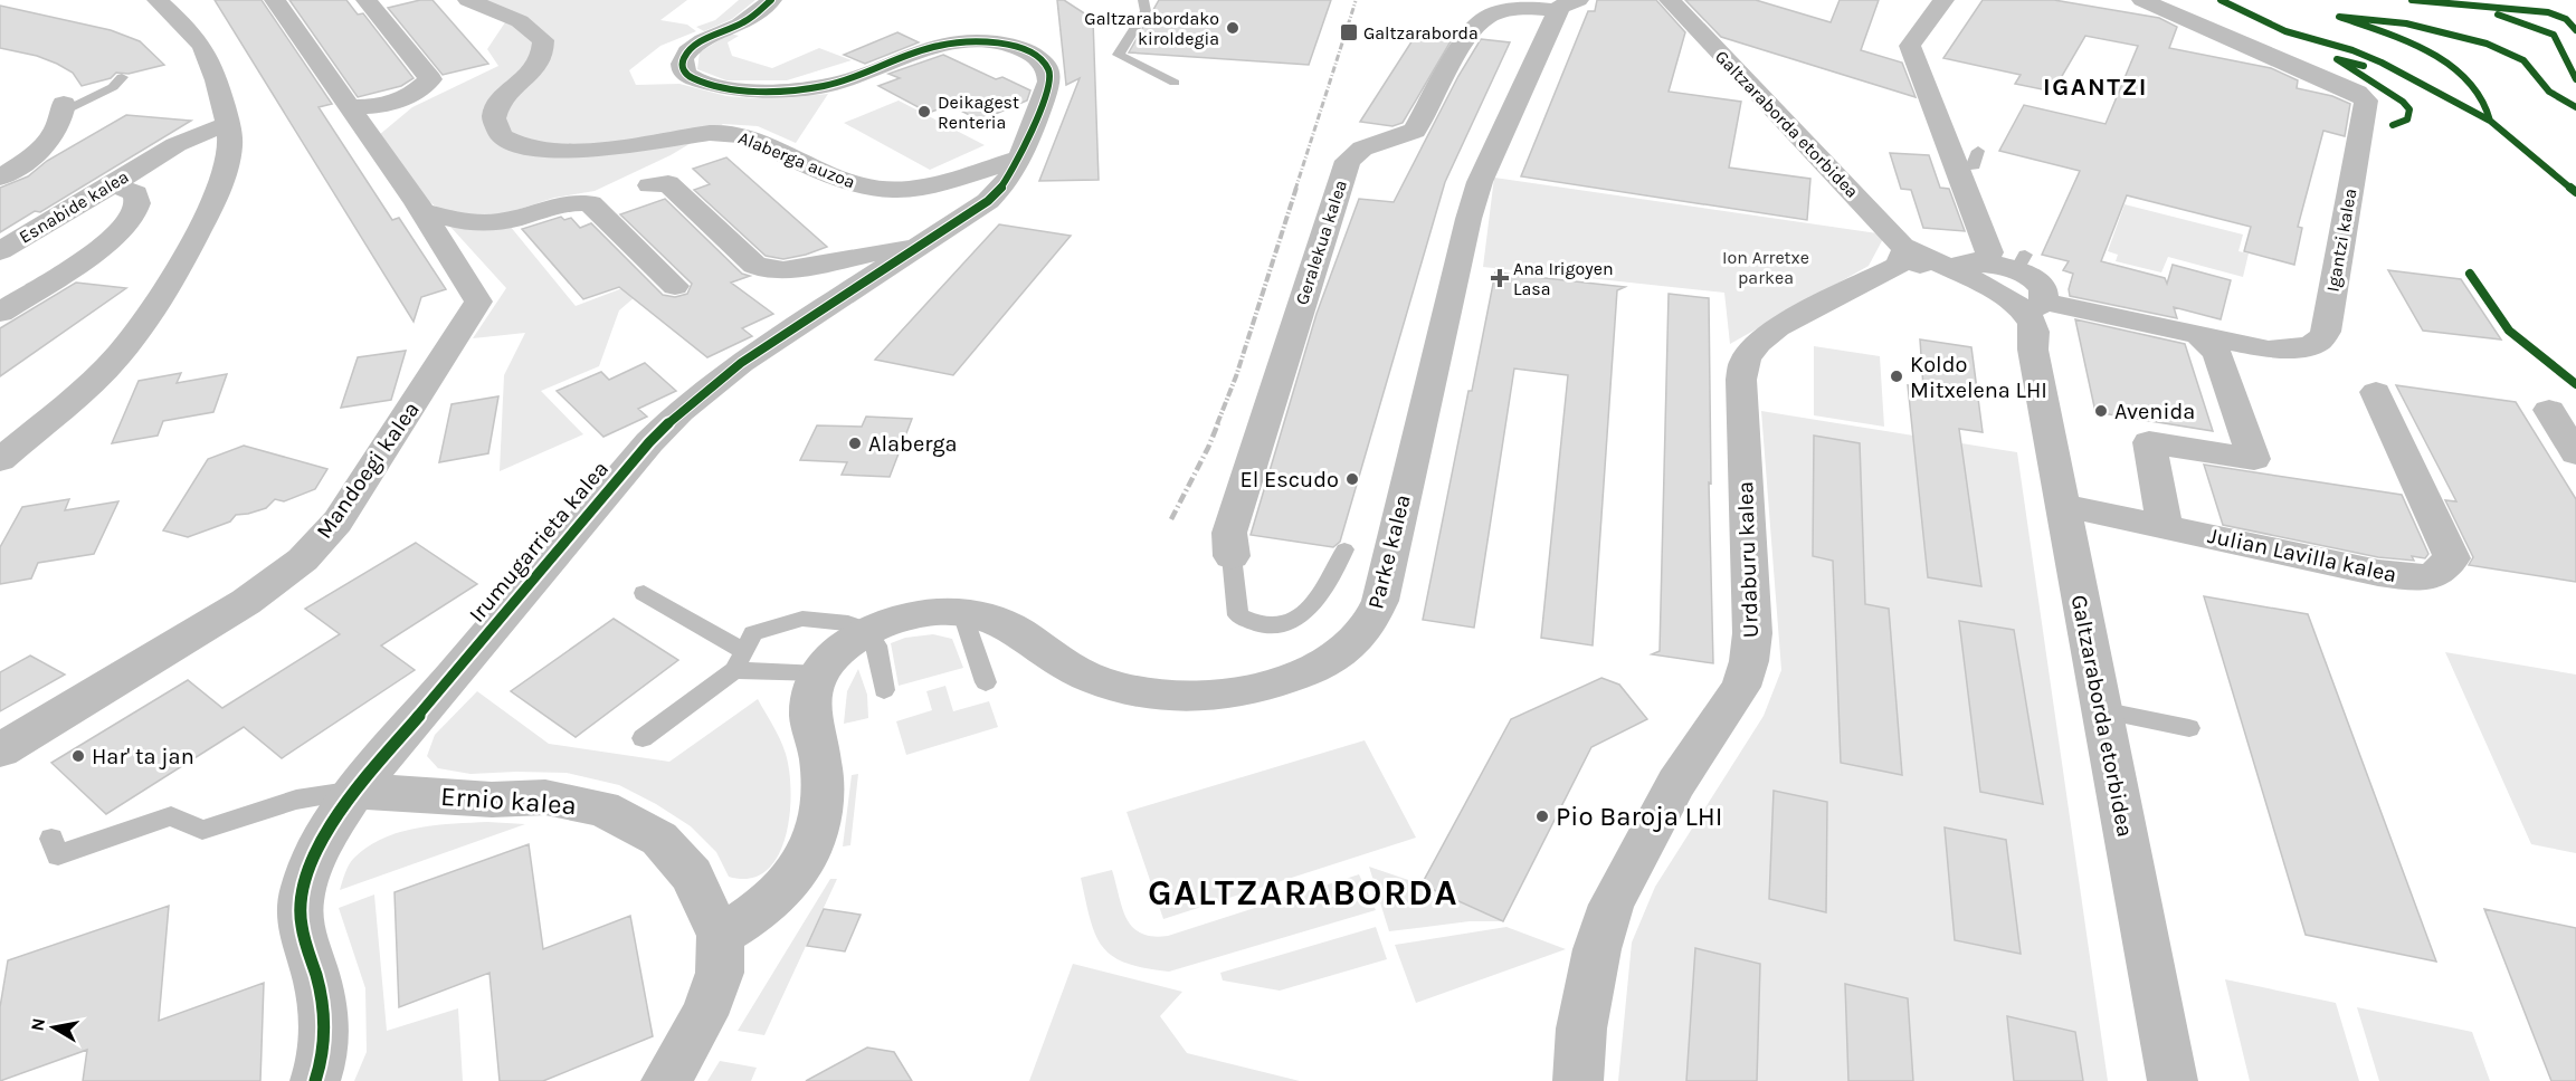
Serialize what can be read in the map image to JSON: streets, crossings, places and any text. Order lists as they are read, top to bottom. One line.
{"streets":{"street":["Galtzaraborda etorbidea","Alaberga auzoa","Esnabide kalea","Igantzi kalea","Geralekua kalea","Mandoegi kalea","Irumugarrieta kalea","Parke kalea","Julian Lavilla kalea","Urdaburu kalea","Ernio kalea"]},"crossings":[["Galtzaraborda etorbidea","Igantzi kalea"],["Galtzaraborda etorbidea","Julian Lavilla kalea"],["Galtzaraborda etorbidea","Urdaburu kalea"],["Alaberga auzoa","Irumugarrieta kalea"],["Geralekua kalea","Parke kalea"],["Irumugarrieta kalea","Ernio kalea"],["Parke kalea","Ernio kalea"]],"districts":["IGANTZI","GALTZARABORDA"],"parks":["Ion Arretxe parkea"],"places":{"other":["Galtzarabordako kiroldegia","Deikagest Renteria","Koldo Mitxelena LHI","Avenida","Alaberga","El Escudo","Har' ta jan","Pio Baroja LHI"],"transit":["Galtzaraborda"],"health":["Ana Irigoyen Lasa"]},"north":"left"}
